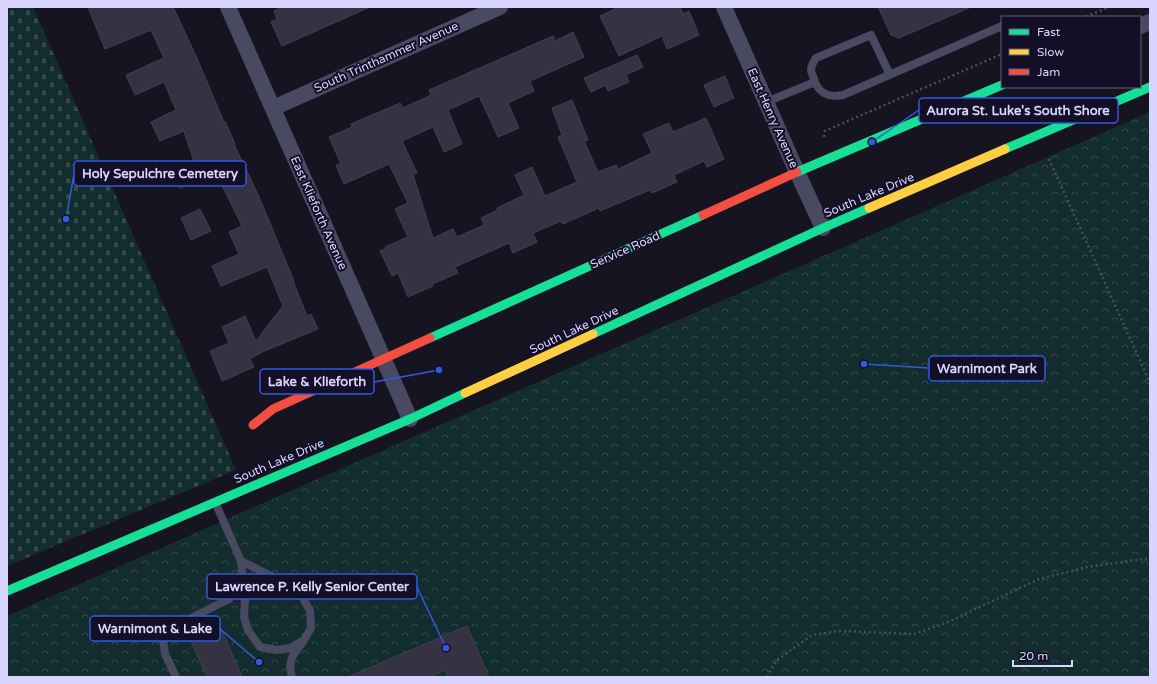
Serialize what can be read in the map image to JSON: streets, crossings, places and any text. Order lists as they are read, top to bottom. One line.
{"streets":{"main road":["South Lake Drive","Service Road"],"street":["South Trinthammer Avenue","East Henry Avenue","East Klieforth Avenue"]},"crossings":[["South Trinthammer Avenue","East Klieforth Avenue"],["East Henry Avenue","South Lake Drive"],["East Henry Avenue","Service Road"],["South Lake Drive","East Klieforth Avenue"],["East Klieforth Avenue","Service Road"]],"places":["Aurora St. Luke's South Shore","Holy Sepulchre Cemetery","Warnimont Park","Lake & Klieforth","Lawrence P. Kelly Senior Center","Warnimont & Lake"],"legend":["Fast","Slow","Jam"],"scale_bar":"20 m"}
